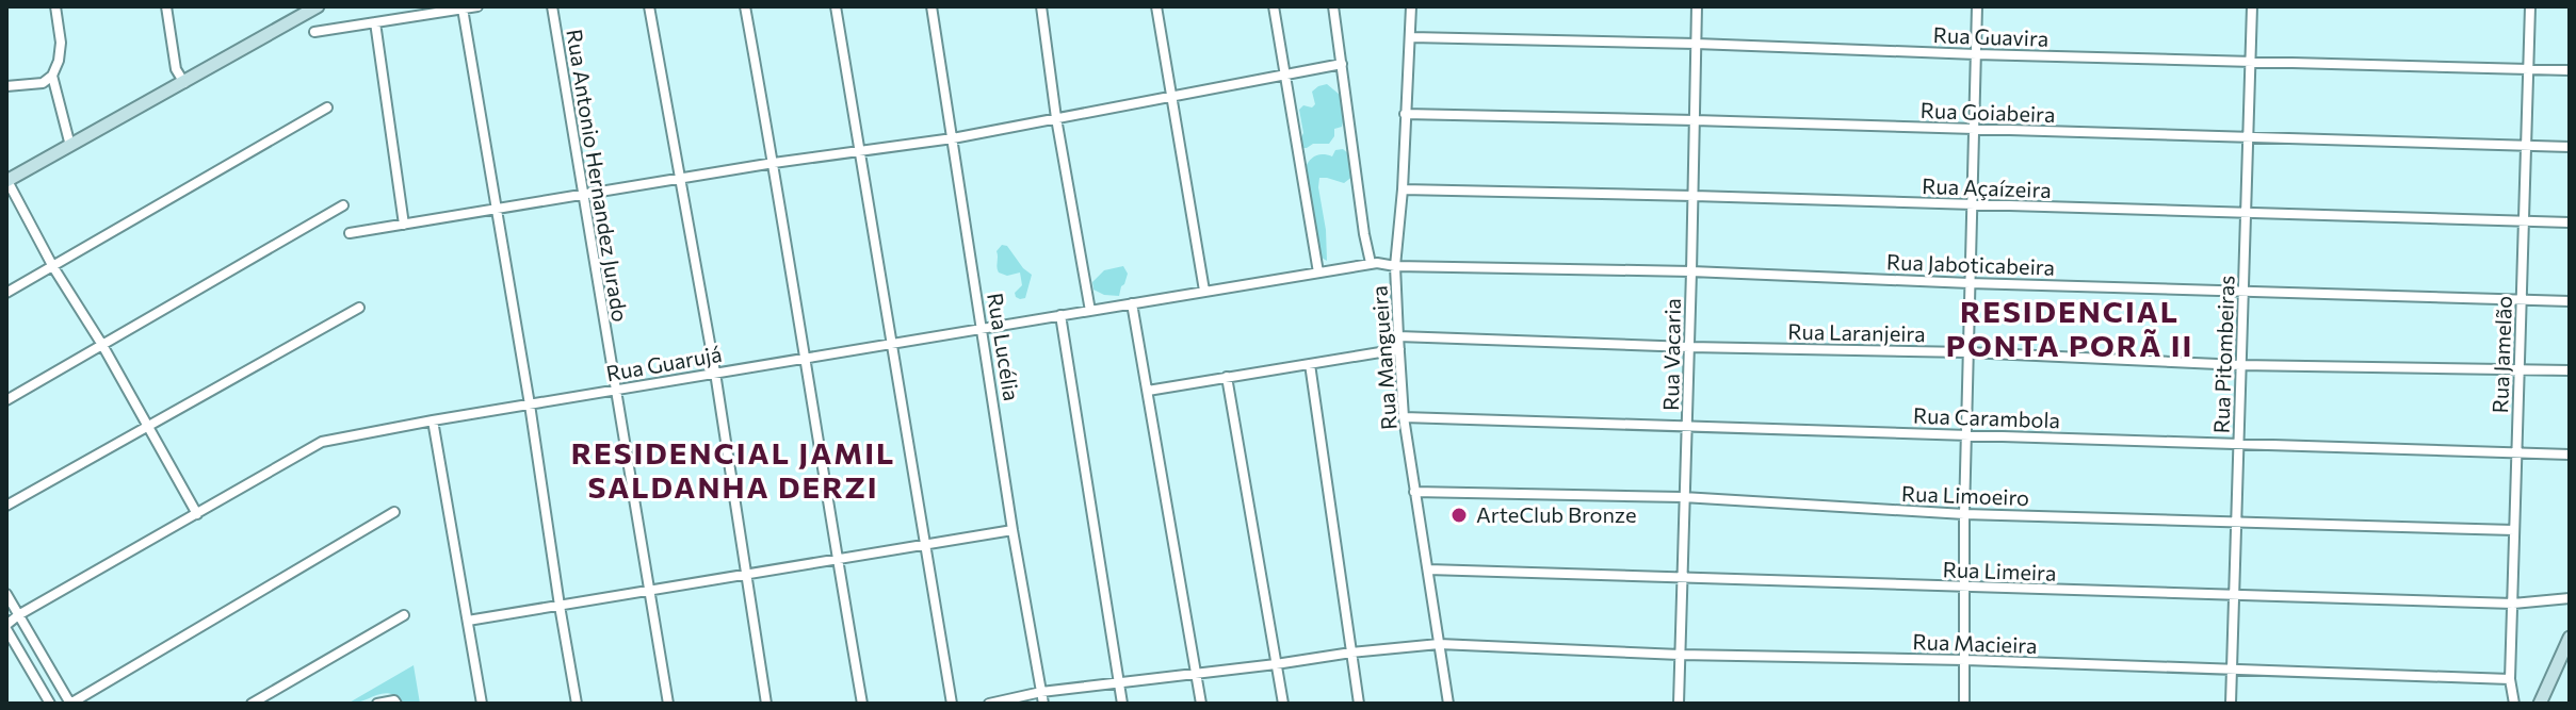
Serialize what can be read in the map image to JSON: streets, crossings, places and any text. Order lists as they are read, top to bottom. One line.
{"streets":{"street":["Rua Guavira","Rua Goiabeira","Rua Antonio Hernandez Jurado","Rua Açaízeira","Rua Jaboticabeira","Rua Laranjeira","Rua Lucélia","Rua Vacaria","Rua Pitombeiras","Rua Jamelão","Rua Mangueira","Rua Guarujá","Rua Carambola","Rua Limoeiro","Rua Limeira","Rua Macieira"]},"crossings":[["Rua Guavira","Rua Vacaria"],["Rua Guavira","Rua Pitombeiras"],["Rua Guavira","Rua Jamelão"],["Rua Guavira","Rua Mangueira"],["Rua Goiabeira","Rua Vacaria"],["Rua Goiabeira","Rua Pitombeiras"],["Rua Goiabeira","Rua Jamelão"],["Rua Goiabeira","Rua Mangueira"],["Rua Antonio Hernandez Jurado","Rua Guarujá"],["Rua Açaízeira","Rua Vacaria"],["Rua Açaízeira","Rua Pitombeiras"],["Rua Açaízeira","Rua Jamelão"],["Rua Açaízeira","Rua Mangueira"],["Rua Jaboticabeira","Rua Vacaria"],["Rua Jaboticabeira","Rua Pitombeiras"],["Rua Jaboticabeira","Rua Jamelão"],["Rua Jaboticabeira","Rua Mangueira"],["Rua Jaboticabeira","Rua Guarujá"],["Rua Laranjeira","Rua Vacaria"],["Rua Laranjeira","Rua Pitombeiras"],["Rua Laranjeira","Rua Jamelão"],["Rua Laranjeira","Rua Mangueira"],["Rua Lucélia","Rua Guarujá"],["Rua Lucélia","Rua Macieira"],["Rua Vacaria","Rua Carambola"],["Rua Vacaria","Rua Limoeiro"],["Rua Vacaria","Rua Limeira"],["Rua Vacaria","Rua Macieira"],["Rua Pitombeiras","Rua Carambola"],["Rua Pitombeiras","Rua Limoeiro"],["Rua Pitombeiras","Rua Limeira"],["Rua Pitombeiras","Rua Macieira"],["Rua Jamelão","Rua Carambola"],["Rua Jamelão","Rua Limoeiro"],["Rua Jamelão","Rua Limeira"],["Rua Jamelão","Rua Macieira"],["Rua Mangueira","Rua Carambola"],["Rua Mangueira","Rua Limoeiro"],["Rua Mangueira","Rua Limeira"],["Rua Mangueira","Rua Macieira"]],"districts":["RESIDENCIAL PONTA PORÃ II","RESIDENCIAL JAMIL SALDANHA DERZI"],"places":["ArteClub Bronze"]}
